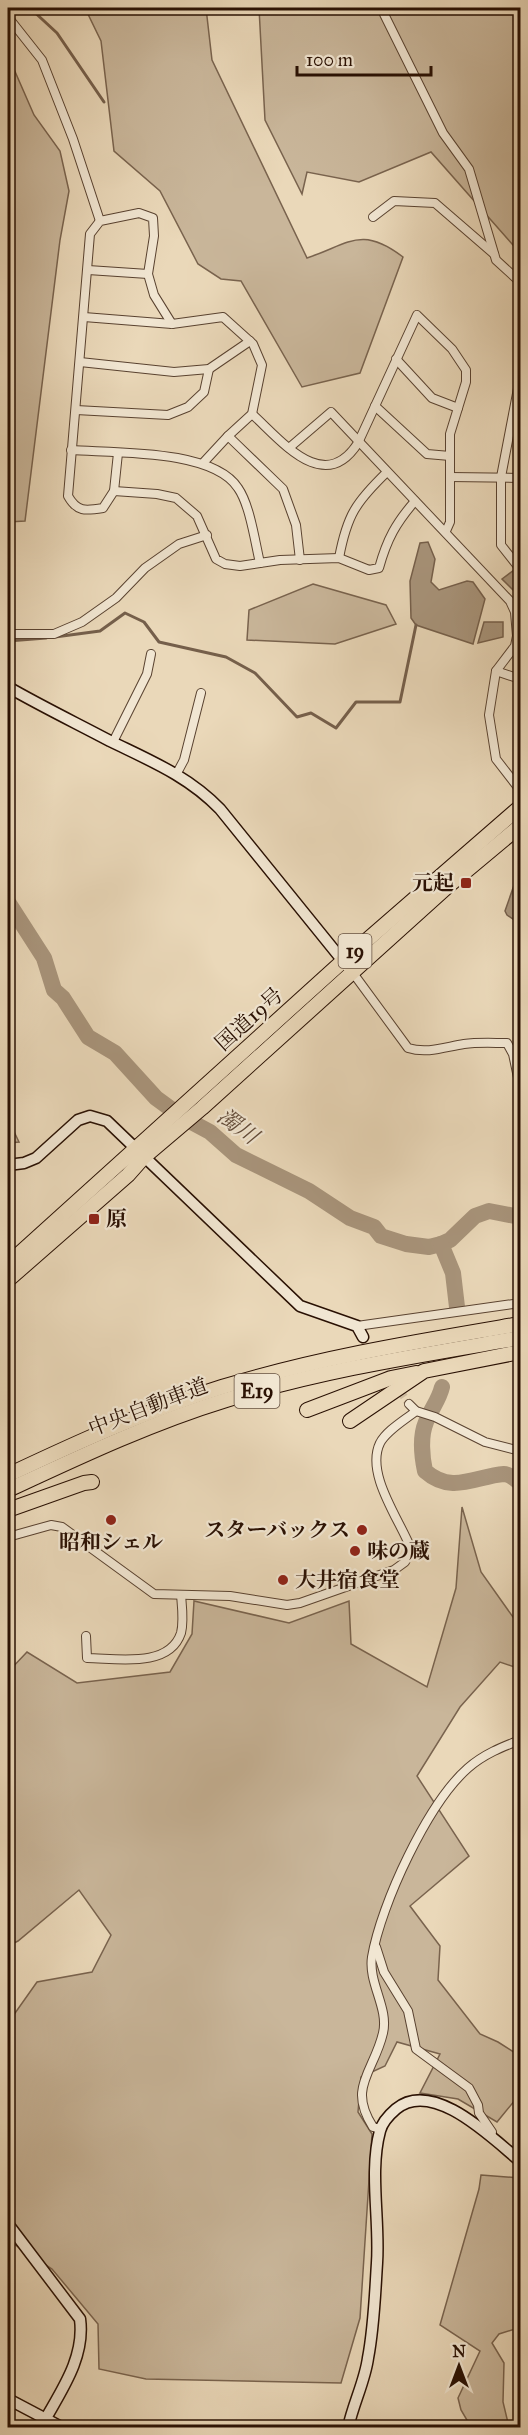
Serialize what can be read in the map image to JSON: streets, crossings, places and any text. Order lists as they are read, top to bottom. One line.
{"streets":{"highway":["19","国道19号","E19","中央自動車道"]},"water":["濁川"],"places":{"transit":["元起","原"],"other":["昭和シェル","スターバックス","味の蔵","大井宿食堂"]},"scale_bar":"100 m","north":"top"}
